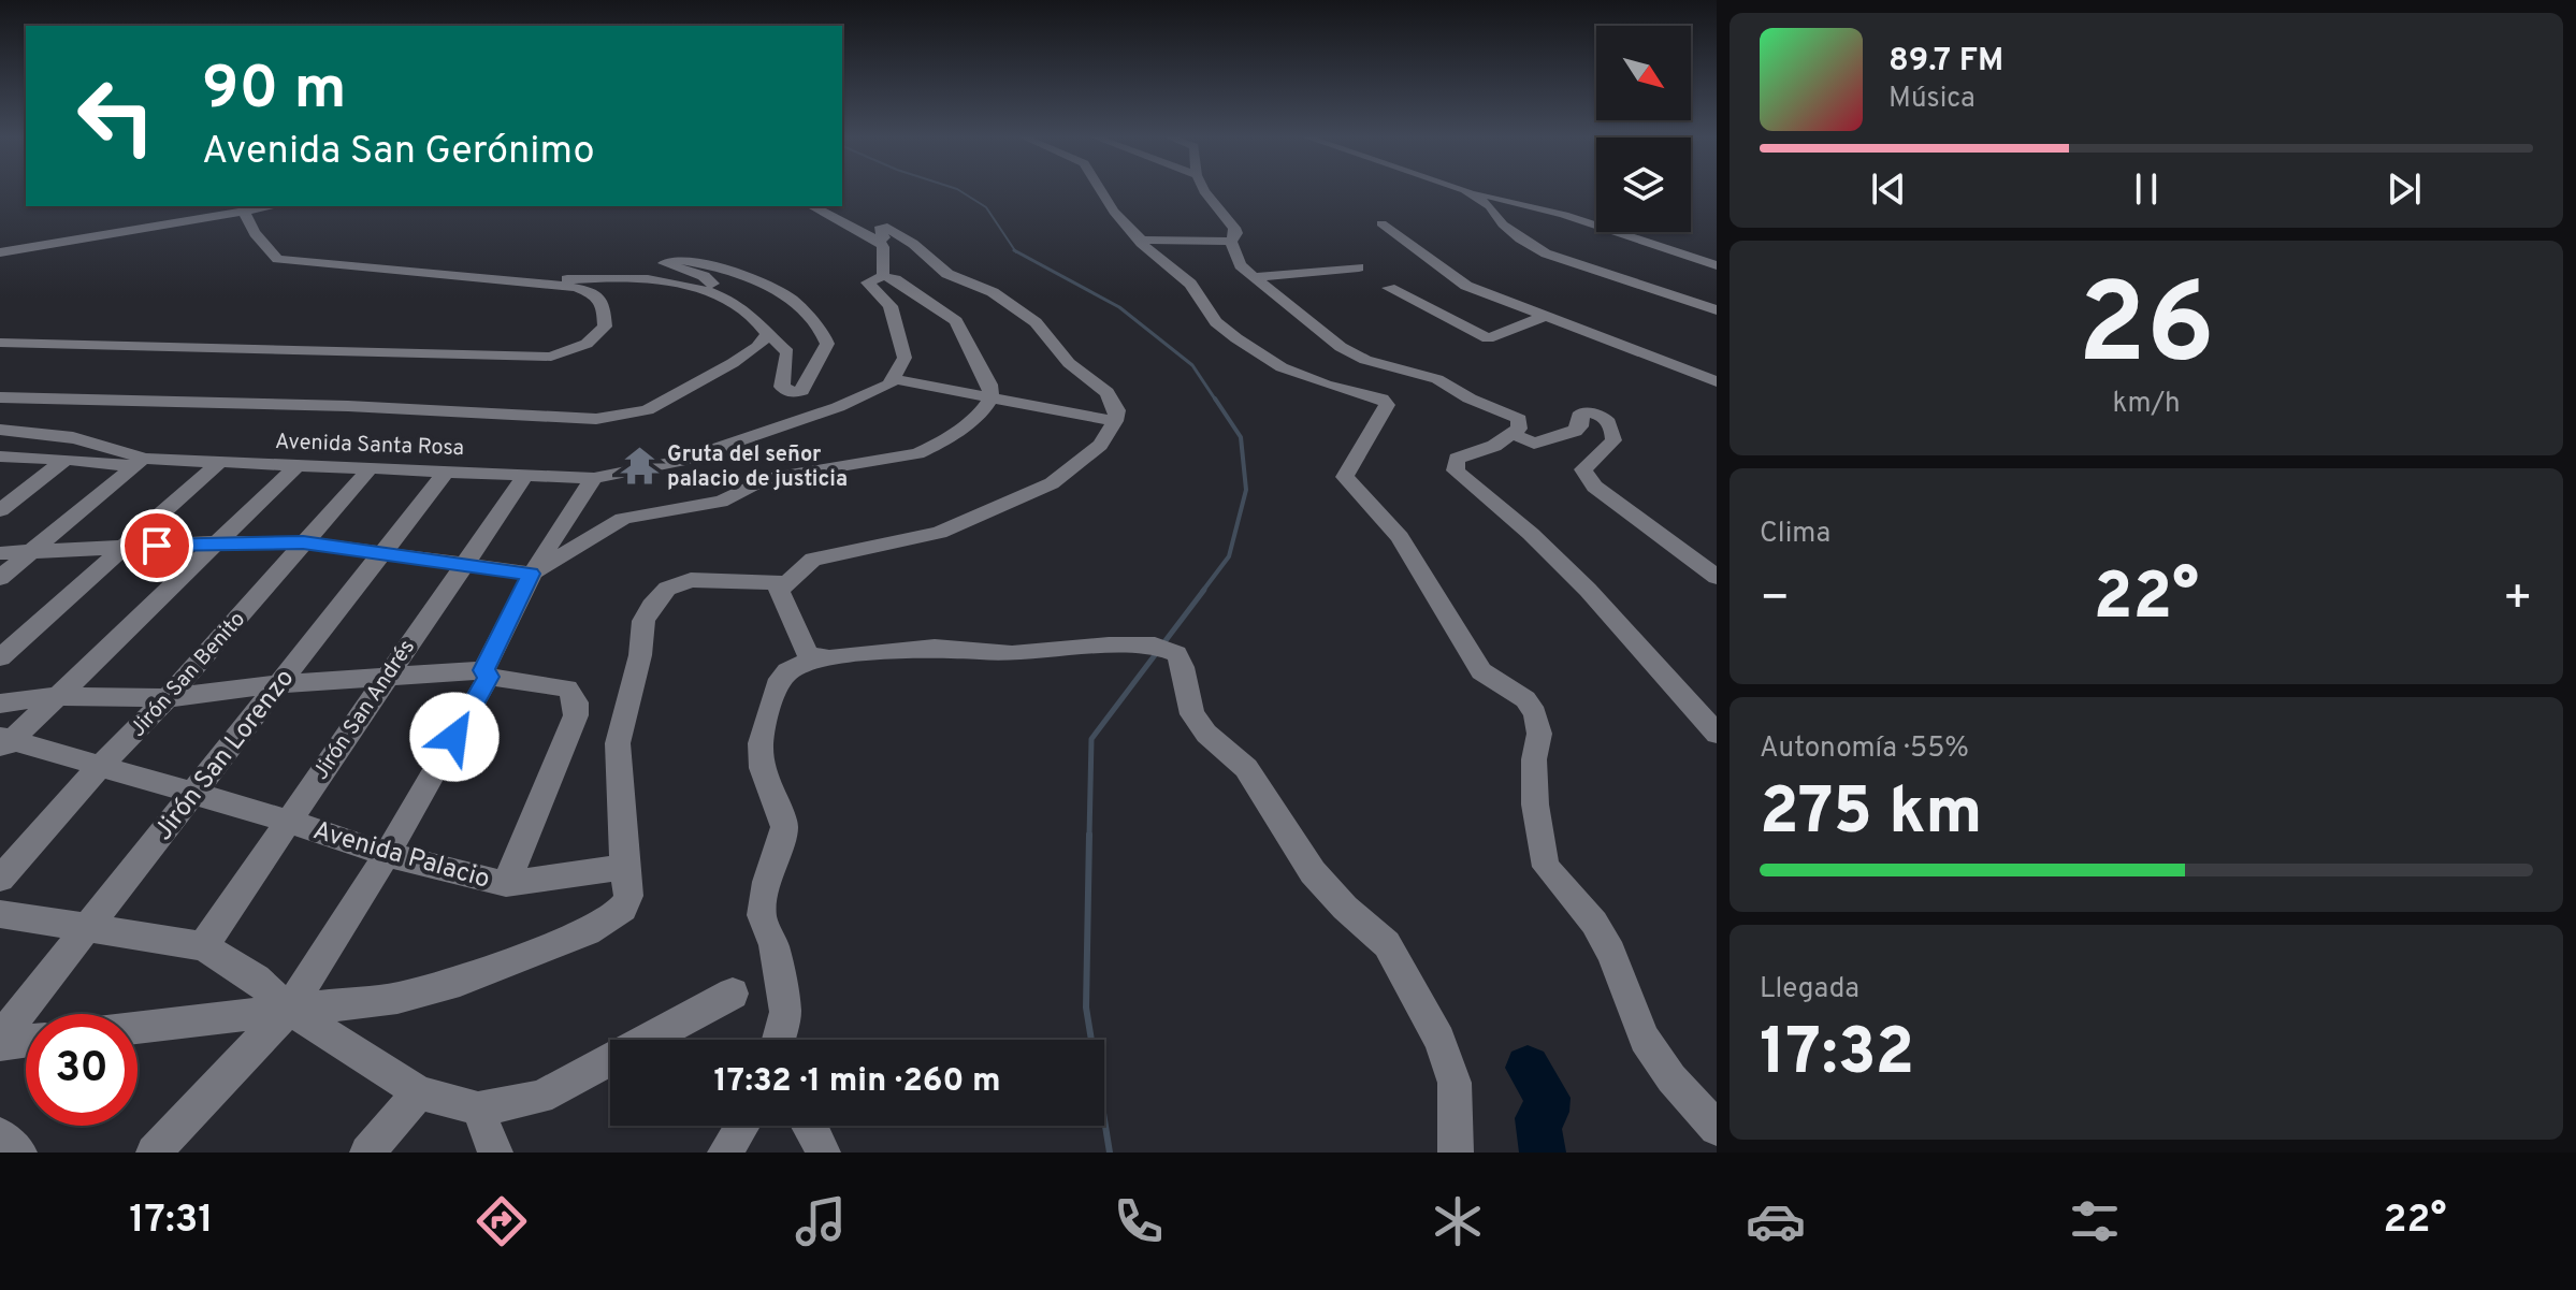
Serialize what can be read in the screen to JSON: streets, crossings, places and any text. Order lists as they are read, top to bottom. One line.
{"streets":{"street":["Avenida Santa Rosa","Jirón San Benito","Jirón San Andrés","Jirón San Lorenzo","Avenida Palacio"]},"crossings":[["Avenida Santa Rosa","Jirón San Benito"],["Avenida Santa Rosa","Jirón San Andrés"],["Avenida Santa Rosa","Jirón San Lorenzo"],["Jirón San Benito","Avenida Palacio"],["Jirón San Andrés","Avenida Palacio"],["Jirón San Lorenzo","Avenida Palacio"]],"places":{"temple":["Gruta del señor palacio de justicia"]},"north":"bottom right","page":{"turn":["90 m","Avenida San Gerónimo"],"song":["89.7 FM","Música"],"tile":[["26","km/h"],"Clima",["Autonomía · 55%","275 km"],["Llegada","17:32"]],"heat":["−","22°","+"],"limit":"30","trip":"17:32 · 1 min · 260 m","tabs":["17:31","22°"]}}
